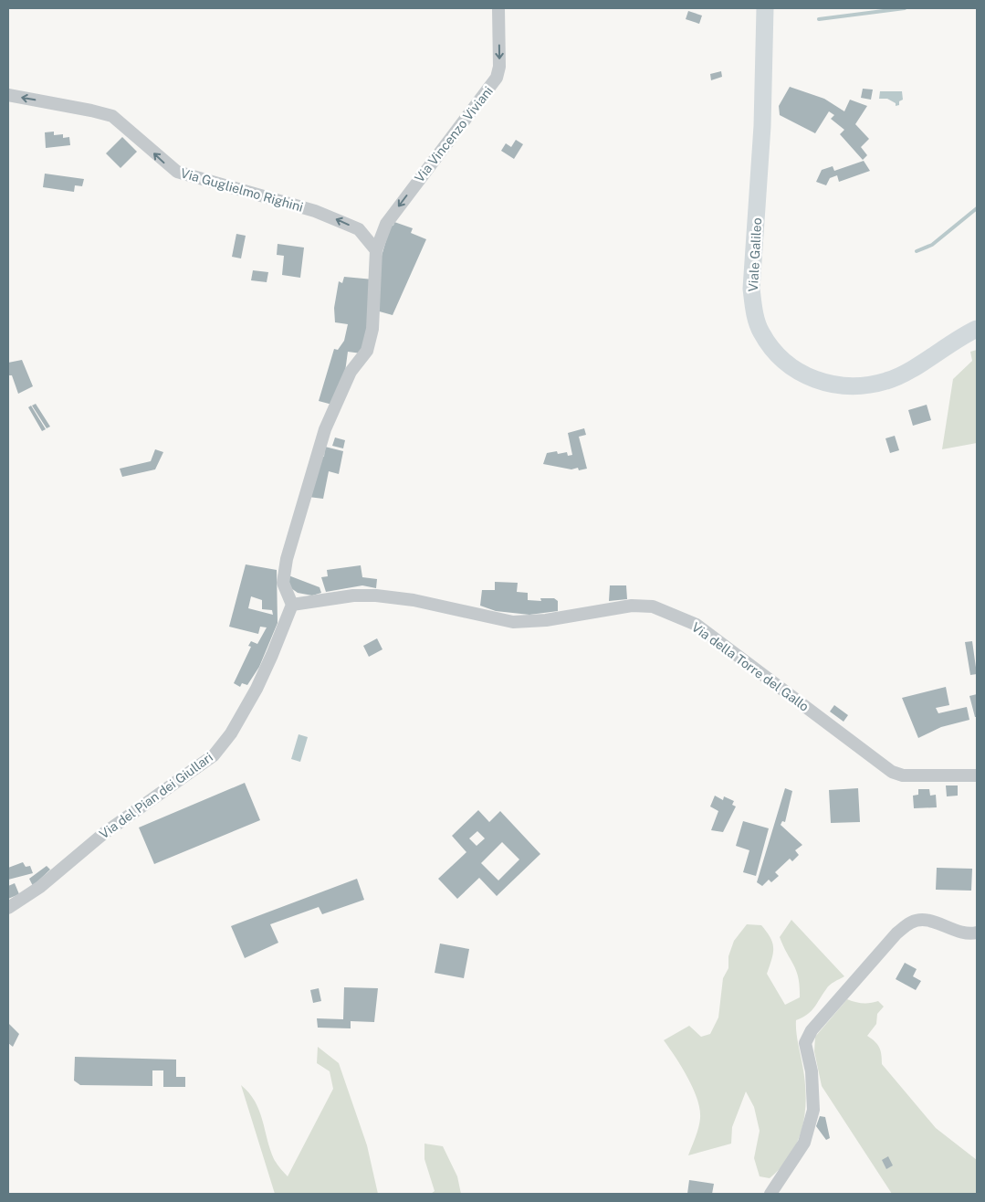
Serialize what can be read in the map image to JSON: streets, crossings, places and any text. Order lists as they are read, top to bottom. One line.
{"streets":{"main road":["Viale Galileo"],"street":["Via Vincenzo Viviani","Via Guglielmo Righini","Via della Torre del Gallo","Via del Pian dei Giullari"]},"crossings":[["Via Vincenzo Viviani","Via Guglielmo Righini"],["Via della Torre del Gallo","Via del Pian dei Giullari"]],"one_way":["Via Vincenzo Viviani","Via Guglielmo Righini"]}
